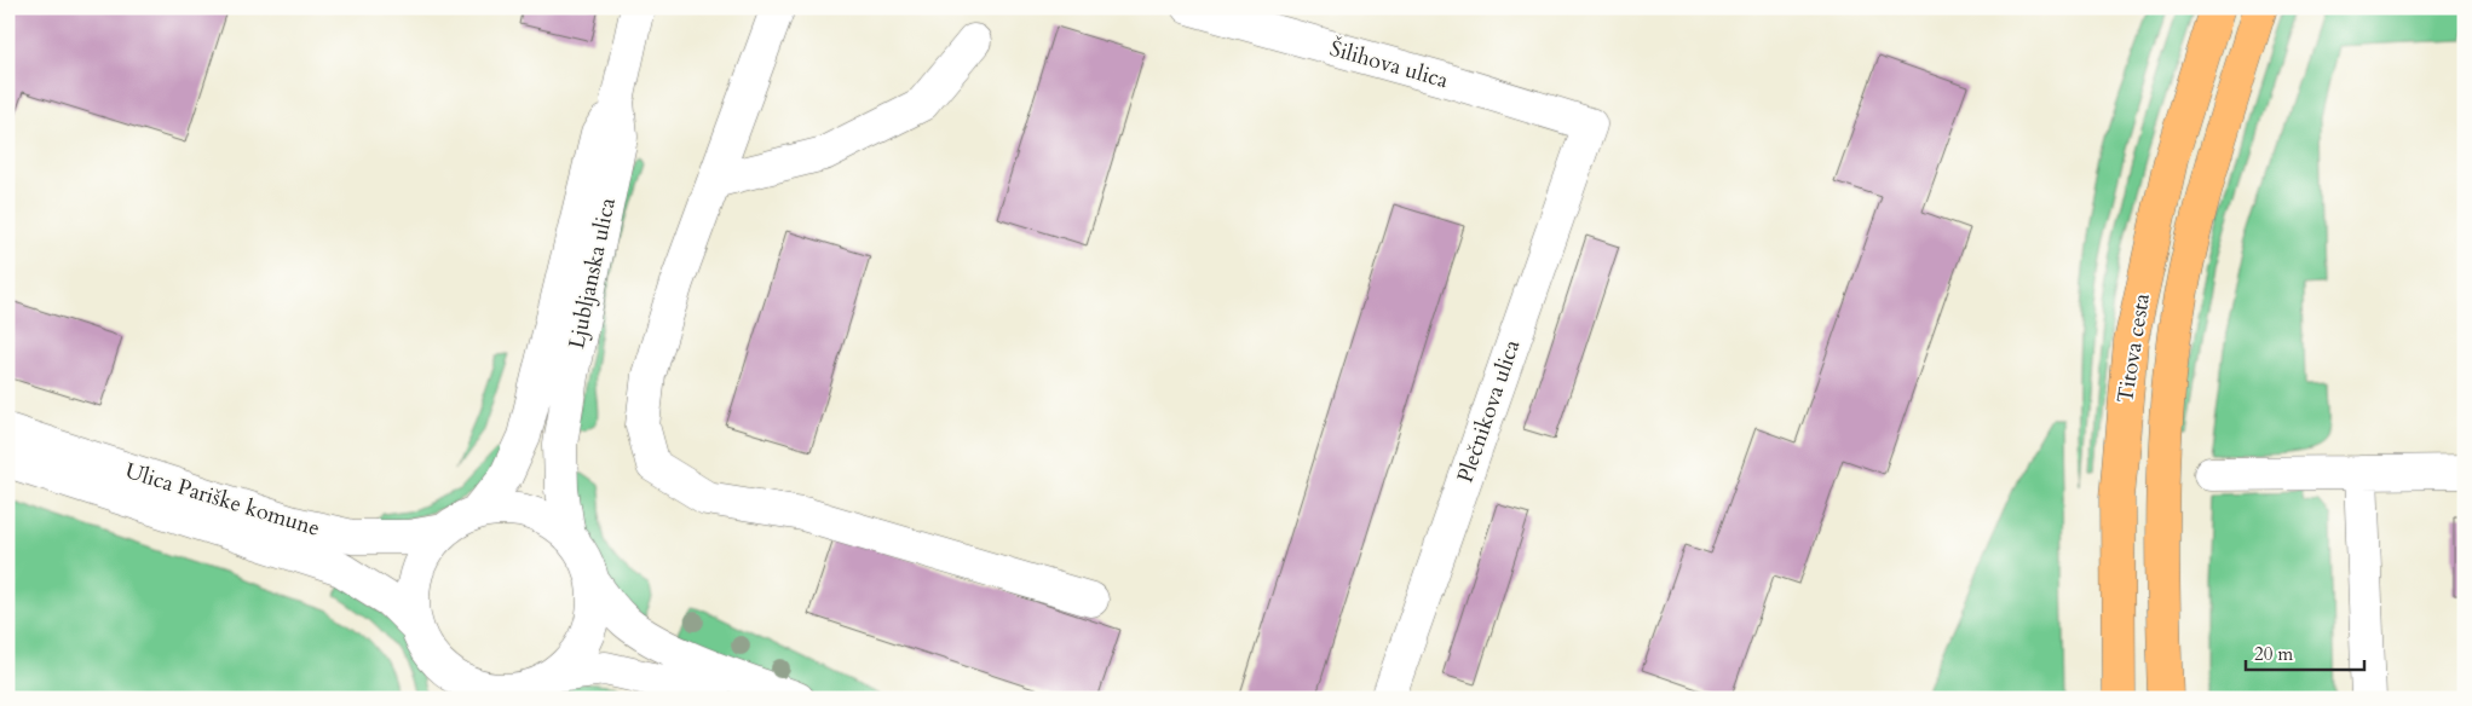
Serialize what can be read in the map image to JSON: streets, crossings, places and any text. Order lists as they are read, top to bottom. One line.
{"streets":{"main road":["Titova cesta"],"street":["Šilihova ulica","Ljubljanska ulica","Plečnikova ulica","Ulica Pariške komune"]},"crossings":[["Šilihova ulica","Plečnikova ulica"],["Ljubljanska ulica","Ulica Pariške komune"]],"scale_bar":"20 m"}
